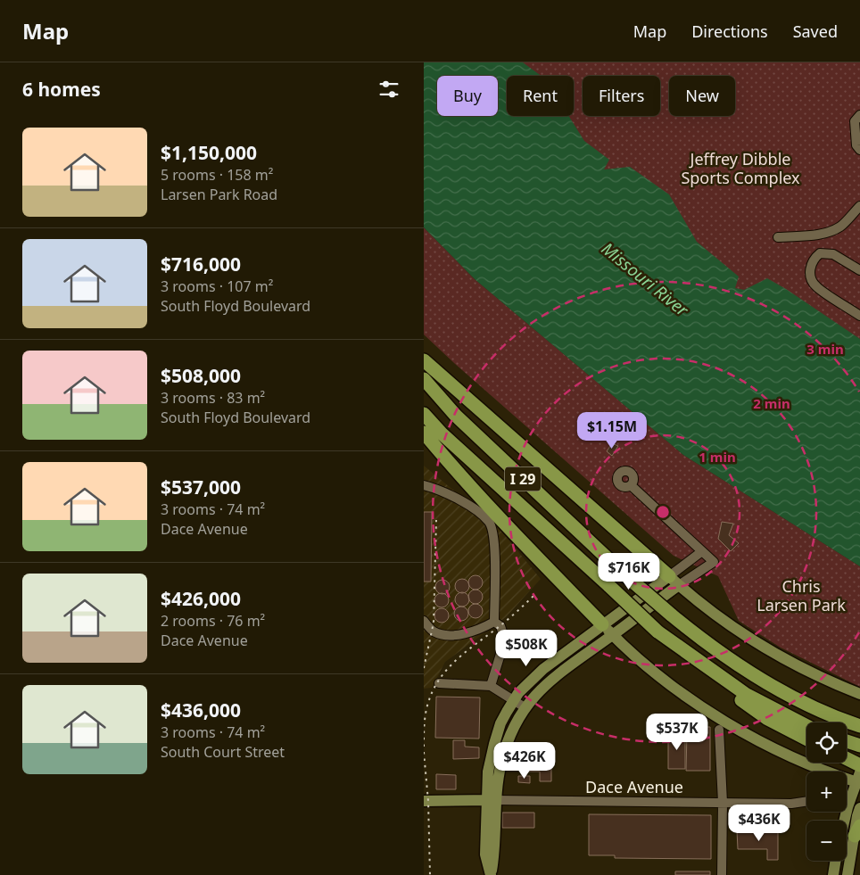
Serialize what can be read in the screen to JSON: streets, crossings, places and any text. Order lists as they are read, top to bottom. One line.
{"streets":{"highway":["I 29"],"main road":["Dace Avenue"]},"water":["Missouri River"],"parks":["Jeffrey Dibble Sports Complex","Chris Larsen Park"],"page":{"header":"Map","nav":["Map","Directions","Saved"],"heading":"6 homes","chip":["Buy","Rent","Filters","New"],"list":[{"name":"$1,150,000","note":"5 rooms · 158 m² · Larsen Park Road"},{"name":"$716,000","note":"3 rooms · 107 m² · South Floyd Boulevard"},{"name":"$508,000","note":"3 rooms · 83 m² · South Floyd Boulevard"},{"name":"$537,000","note":"3 rooms · 74 m² · Dace Avenue"},{"name":"$426,000","note":"2 rooms · 76 m² · Dace Avenue"},{"name":"$436,000","note":"3 rooms · 74 m² · South Court Street"}],"price":["$1.15M","$716K","$508K","$537K","$426K","$436K"],"map_buttons":["+","−"]},"rings":["3 min","2 min","1 min"]}
